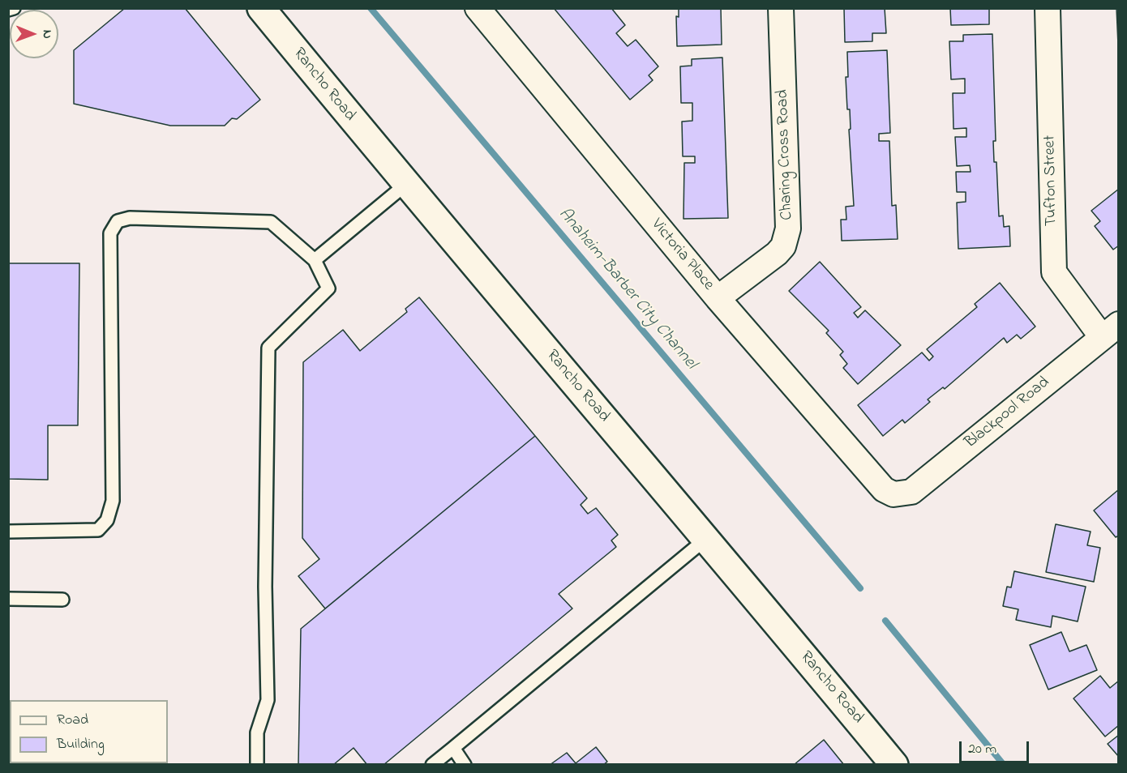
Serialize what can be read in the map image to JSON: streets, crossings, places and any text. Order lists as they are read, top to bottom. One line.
{"streets":{"street":["Rancho Road","Charing Cross Road","Tufton Street","Victoria Place","Blackpool Road"]},"crossings":[["Charing Cross Road","Victoria Place"],["Tufton Street","Blackpool Road"],["Victoria Place","Blackpool Road"]],"water":["Anaheim-Barber City Channel"],"legend":["Road","Building"],"scale_bar":"20 m","north":"right"}
